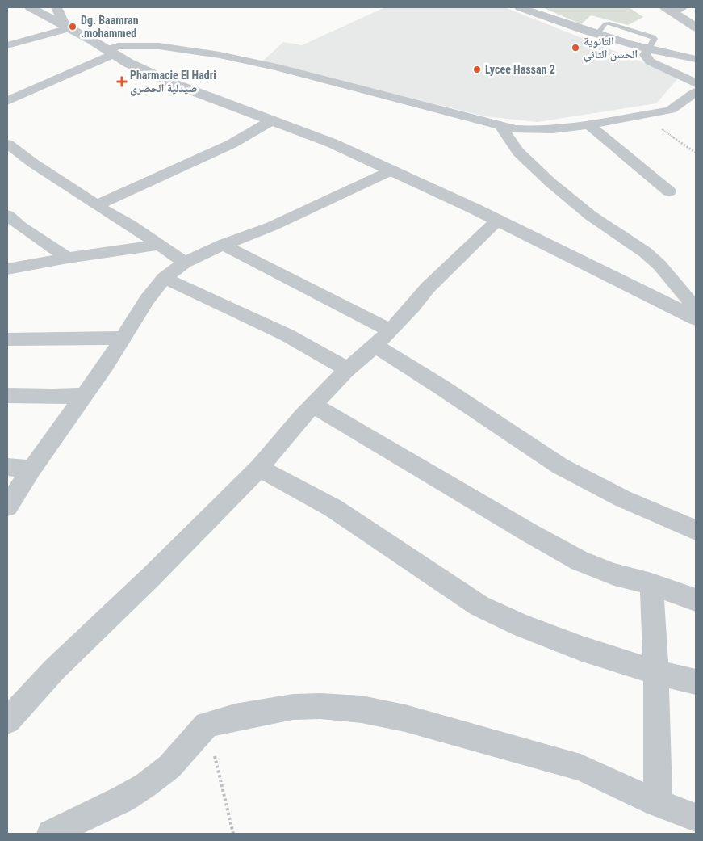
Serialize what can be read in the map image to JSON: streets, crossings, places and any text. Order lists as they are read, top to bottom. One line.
{"places":{"other":["Dg. Baamran .mohammed","الثانوية الحسن الثاني","Lycee Hassan 2"],"health":["Pharmacie El Hadri صيدلية الحضري"]}}
